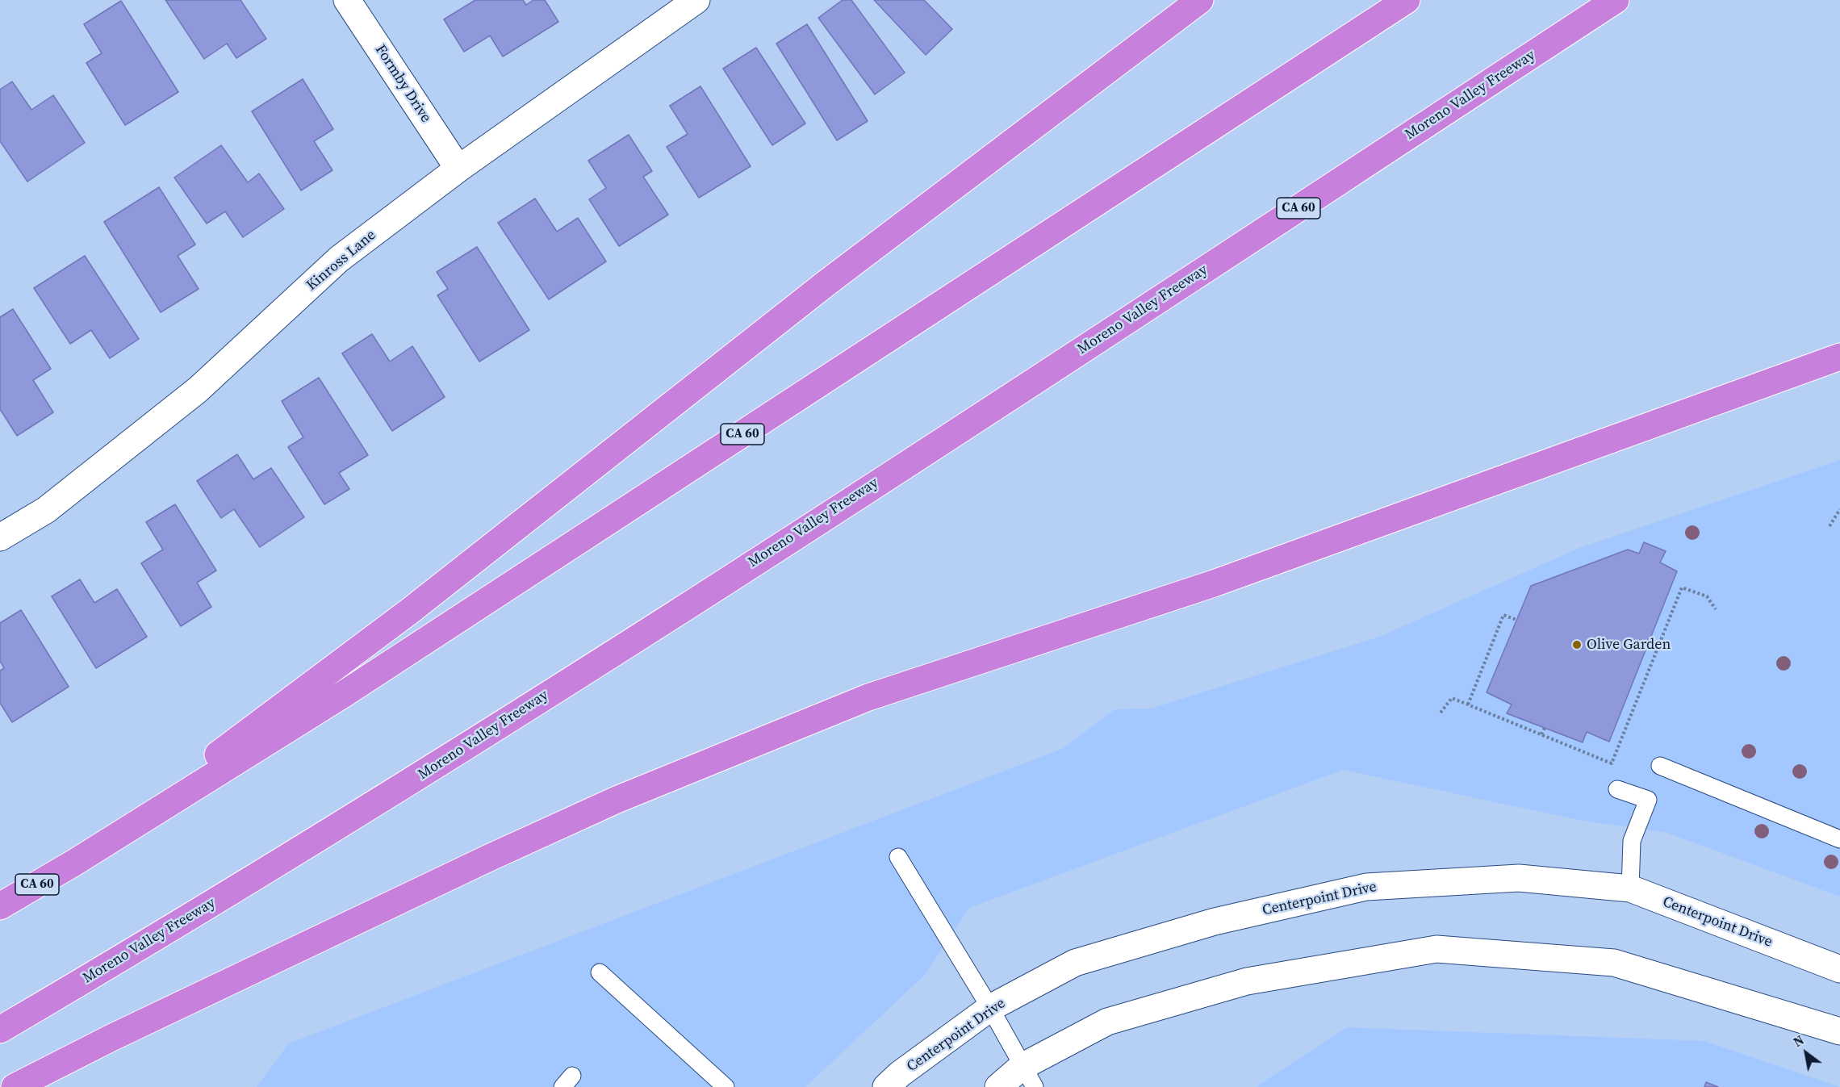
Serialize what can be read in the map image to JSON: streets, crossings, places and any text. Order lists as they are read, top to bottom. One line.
{"streets":{"highway":["Moreno Valley Freeway","CA 60"],"street":["Formby Drive","Kinross Lane","Centerpoint Drive"]},"crossings":[["Formby Drive","Kinross Lane"]],"places":["Olive Garden"],"north":"top left"}
